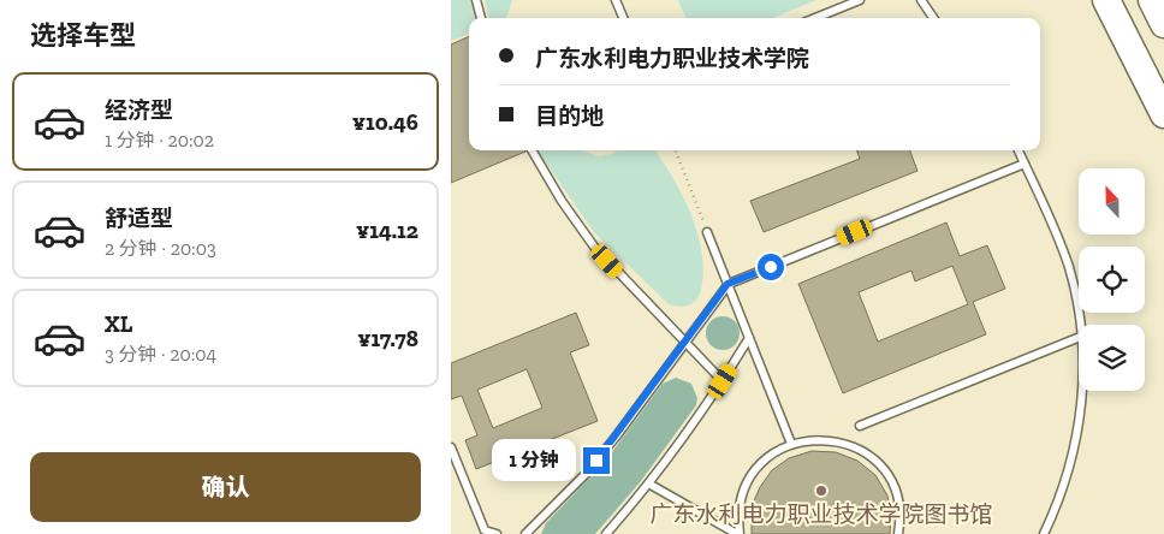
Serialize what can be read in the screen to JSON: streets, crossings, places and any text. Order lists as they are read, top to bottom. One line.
{"places":["广东水利电力职业技术学院图书馆"],"north":"top","page":{"heading":"选择车型","banner":["广东水利电力职业技术学院","目的地"],"list":[{"name":"经济型","note":"1 分钟 · 20:02","value":"¥10.46"},{"name":"舒适型","note":"2 分钟 · 20:03","value":"¥14.12"},{"name":"XL","note":"3 分钟 · 20:04","value":"¥17.78"}],"bubble":"1 分钟","buttons":"确认"}}
